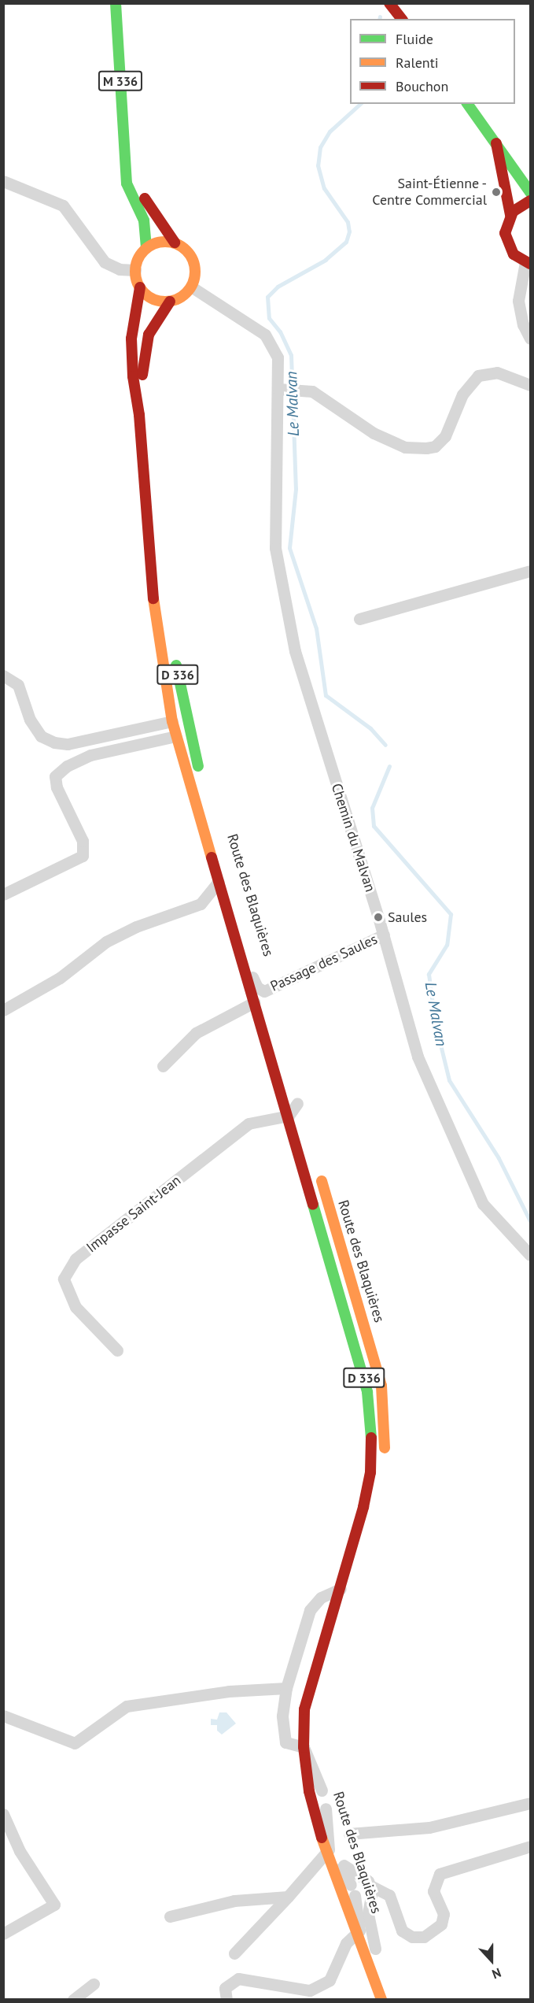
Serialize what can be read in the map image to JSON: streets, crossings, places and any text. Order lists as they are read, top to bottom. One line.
{"streets":{"main road":["M 336","D 336","Route des Blaquières"],"street":["Chemin du Malvan","Passage des Saules","Impasse Saint-Jean"]},"crossings":[["M 336","Chemin du Malvan"],["Chemin du Malvan","Passage des Saules"],["Route des Blaquières","Passage des Saules"],["Route des Blaquières","Impasse Saint-Jean"]],"water":["Le Malvan"],"places":["Saint-Étienne - Centre Commercial","Saules"],"legend":["Fluide","Ralenti","Bouchon"],"north":"bottom"}
